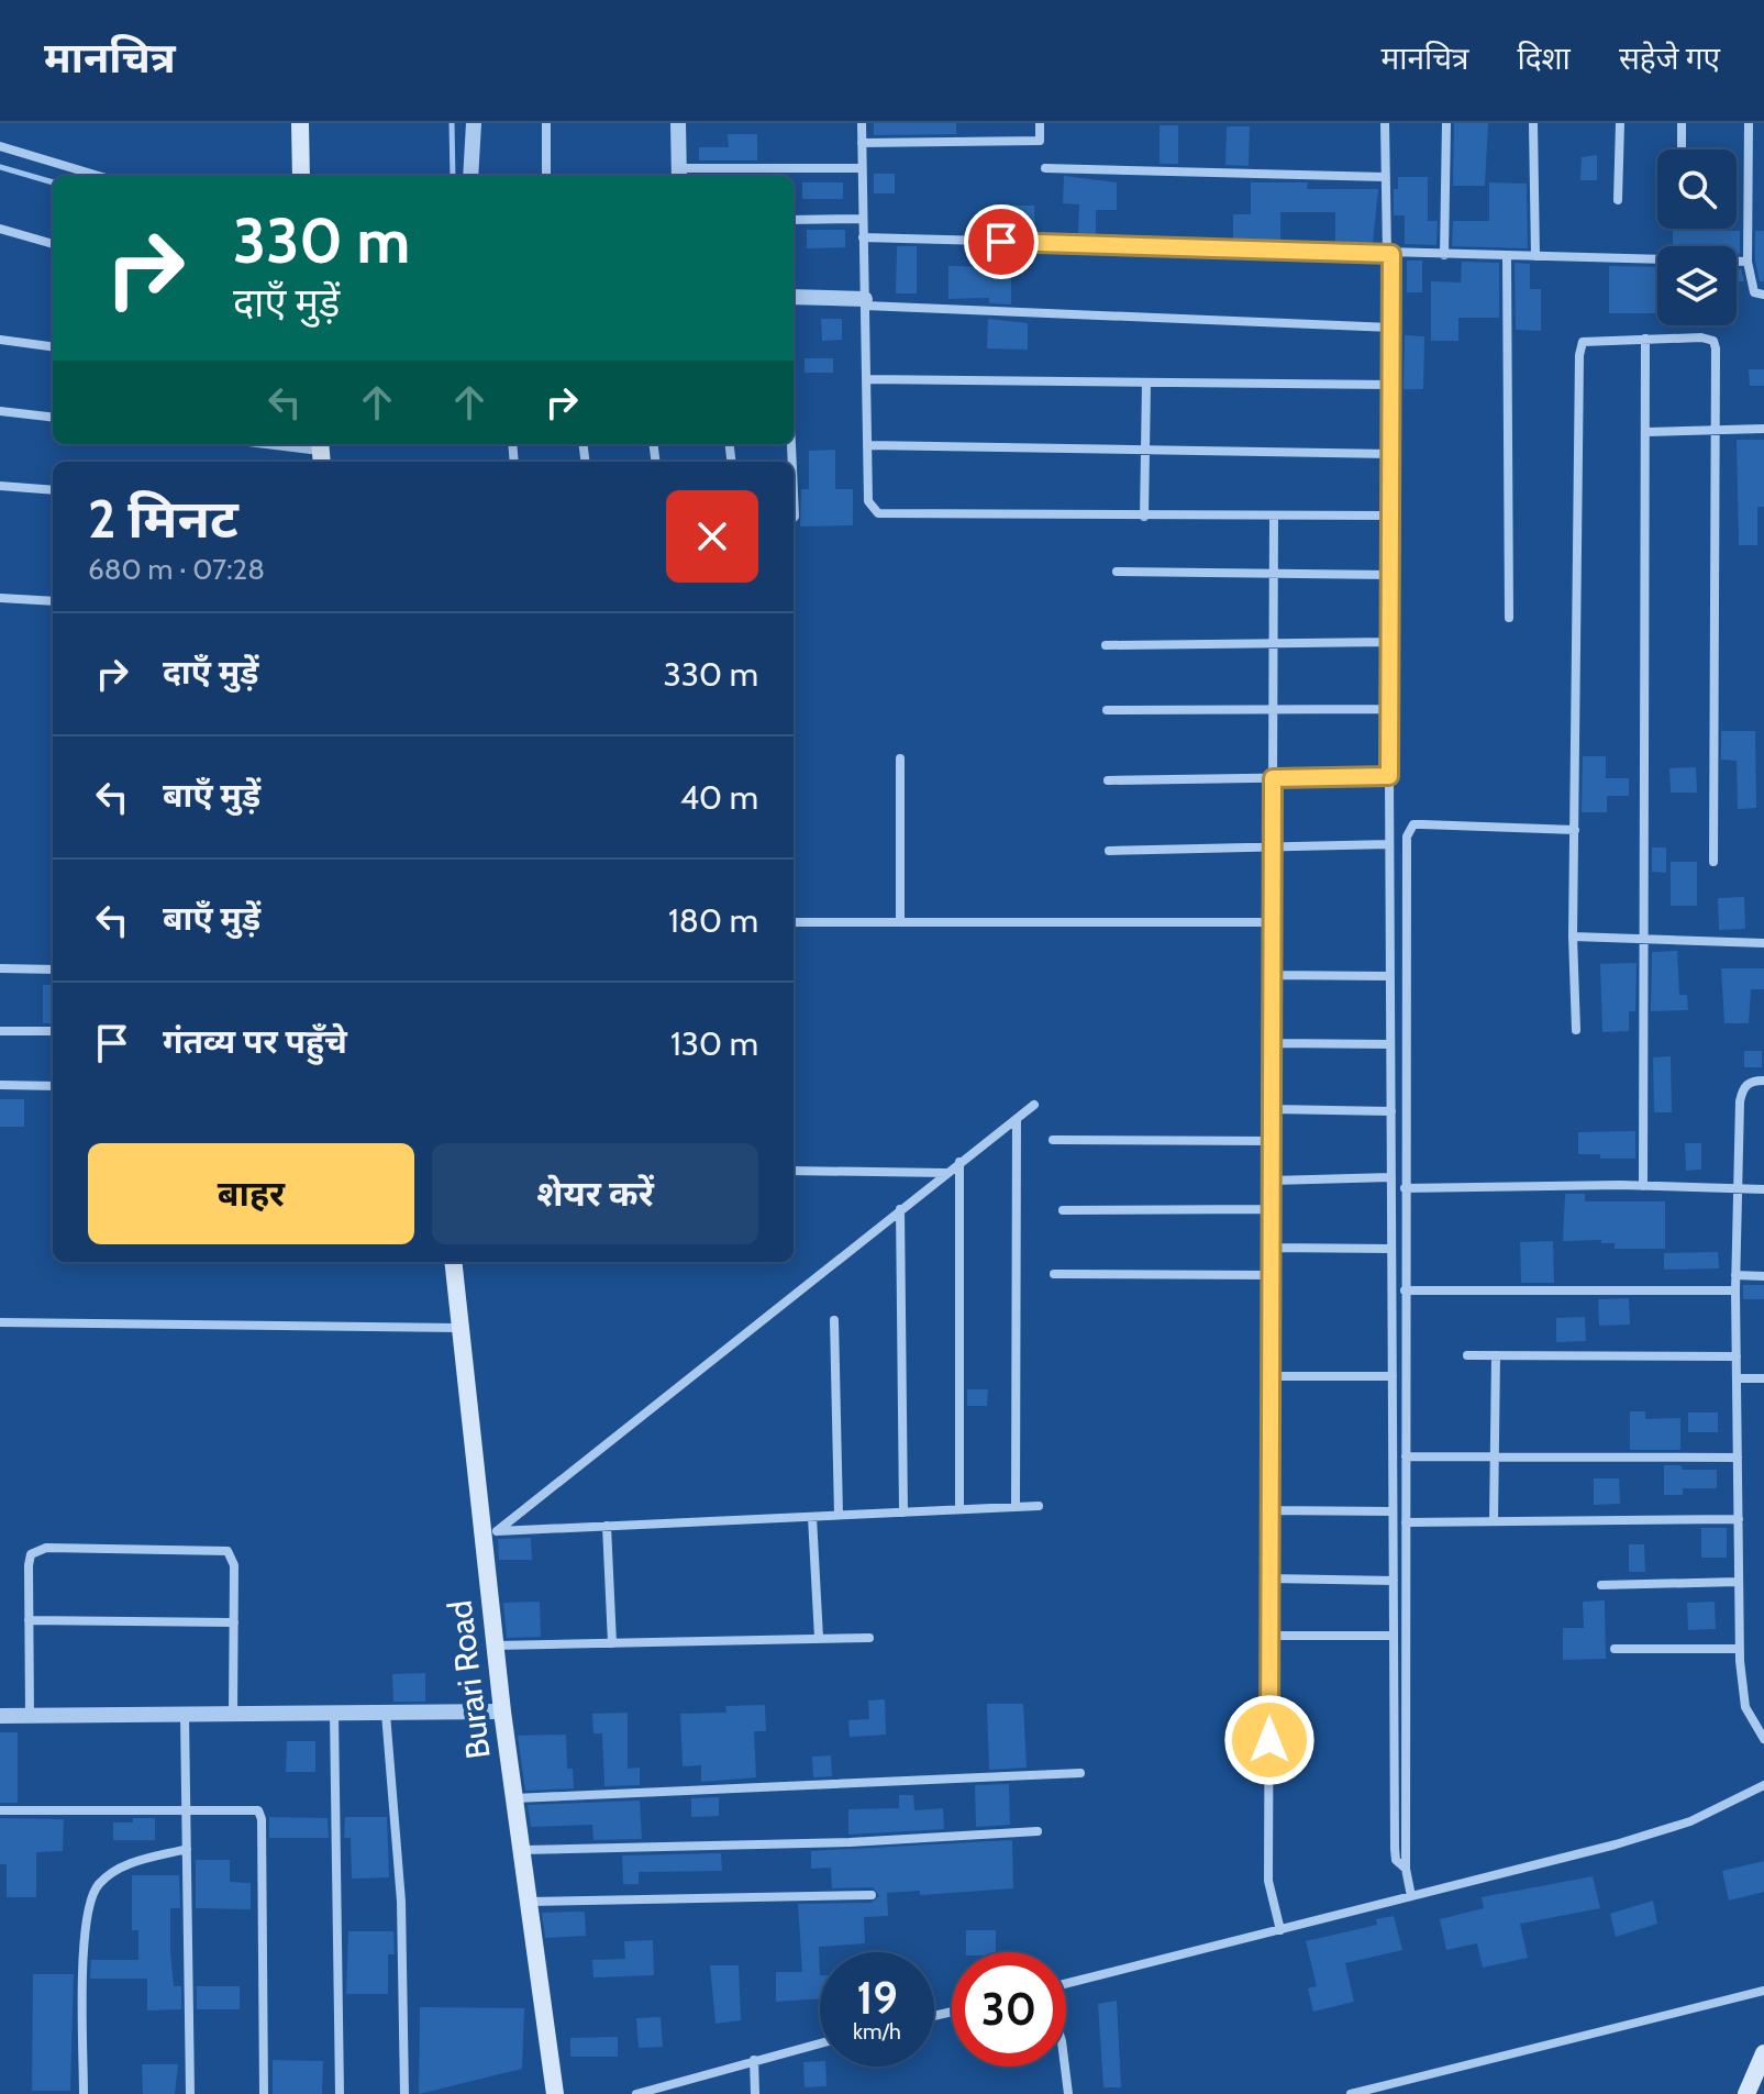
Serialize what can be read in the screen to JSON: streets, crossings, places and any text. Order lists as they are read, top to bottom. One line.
{"streets":{"main road":["Burari Road"]},"page":{"header":"मानचित्र","nav":["मानचित्र","दिशा","सहेजे गए"],"turn":["330 m","दाएँ मुड़ें"],"heading":["2 मिनट","680 m · 07:28"],"list":[{"name":"दाएँ मुड़ें","value":"330 m"},{"name":"बाएँ मुड़ें","value":"40 m"},{"name":"बाएँ मुड़ें","value":"180 m"},{"name":"गंतव्य पर पहुँचे","value":"130 m"}],"buttons":["बाहर","शेयर करें"],"speed":"19 km/h","limit":"30"}}
